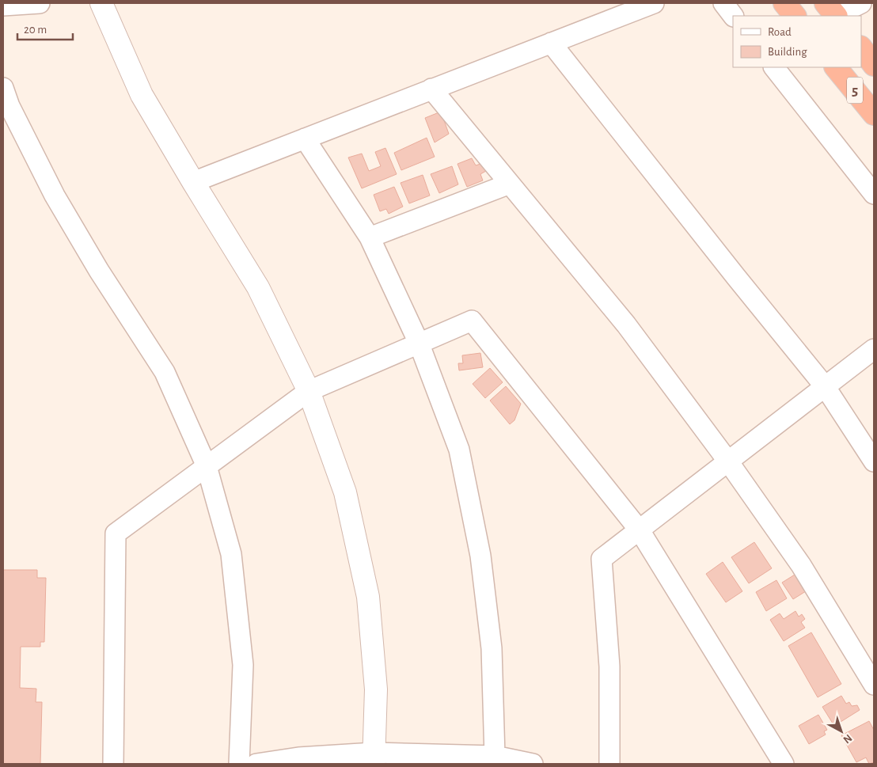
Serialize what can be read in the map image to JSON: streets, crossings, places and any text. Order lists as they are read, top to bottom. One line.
{"streets":{"highway":["5"]},"legend":["Road","Building"],"scale_bar":"20 m","north":"bottom right"}
